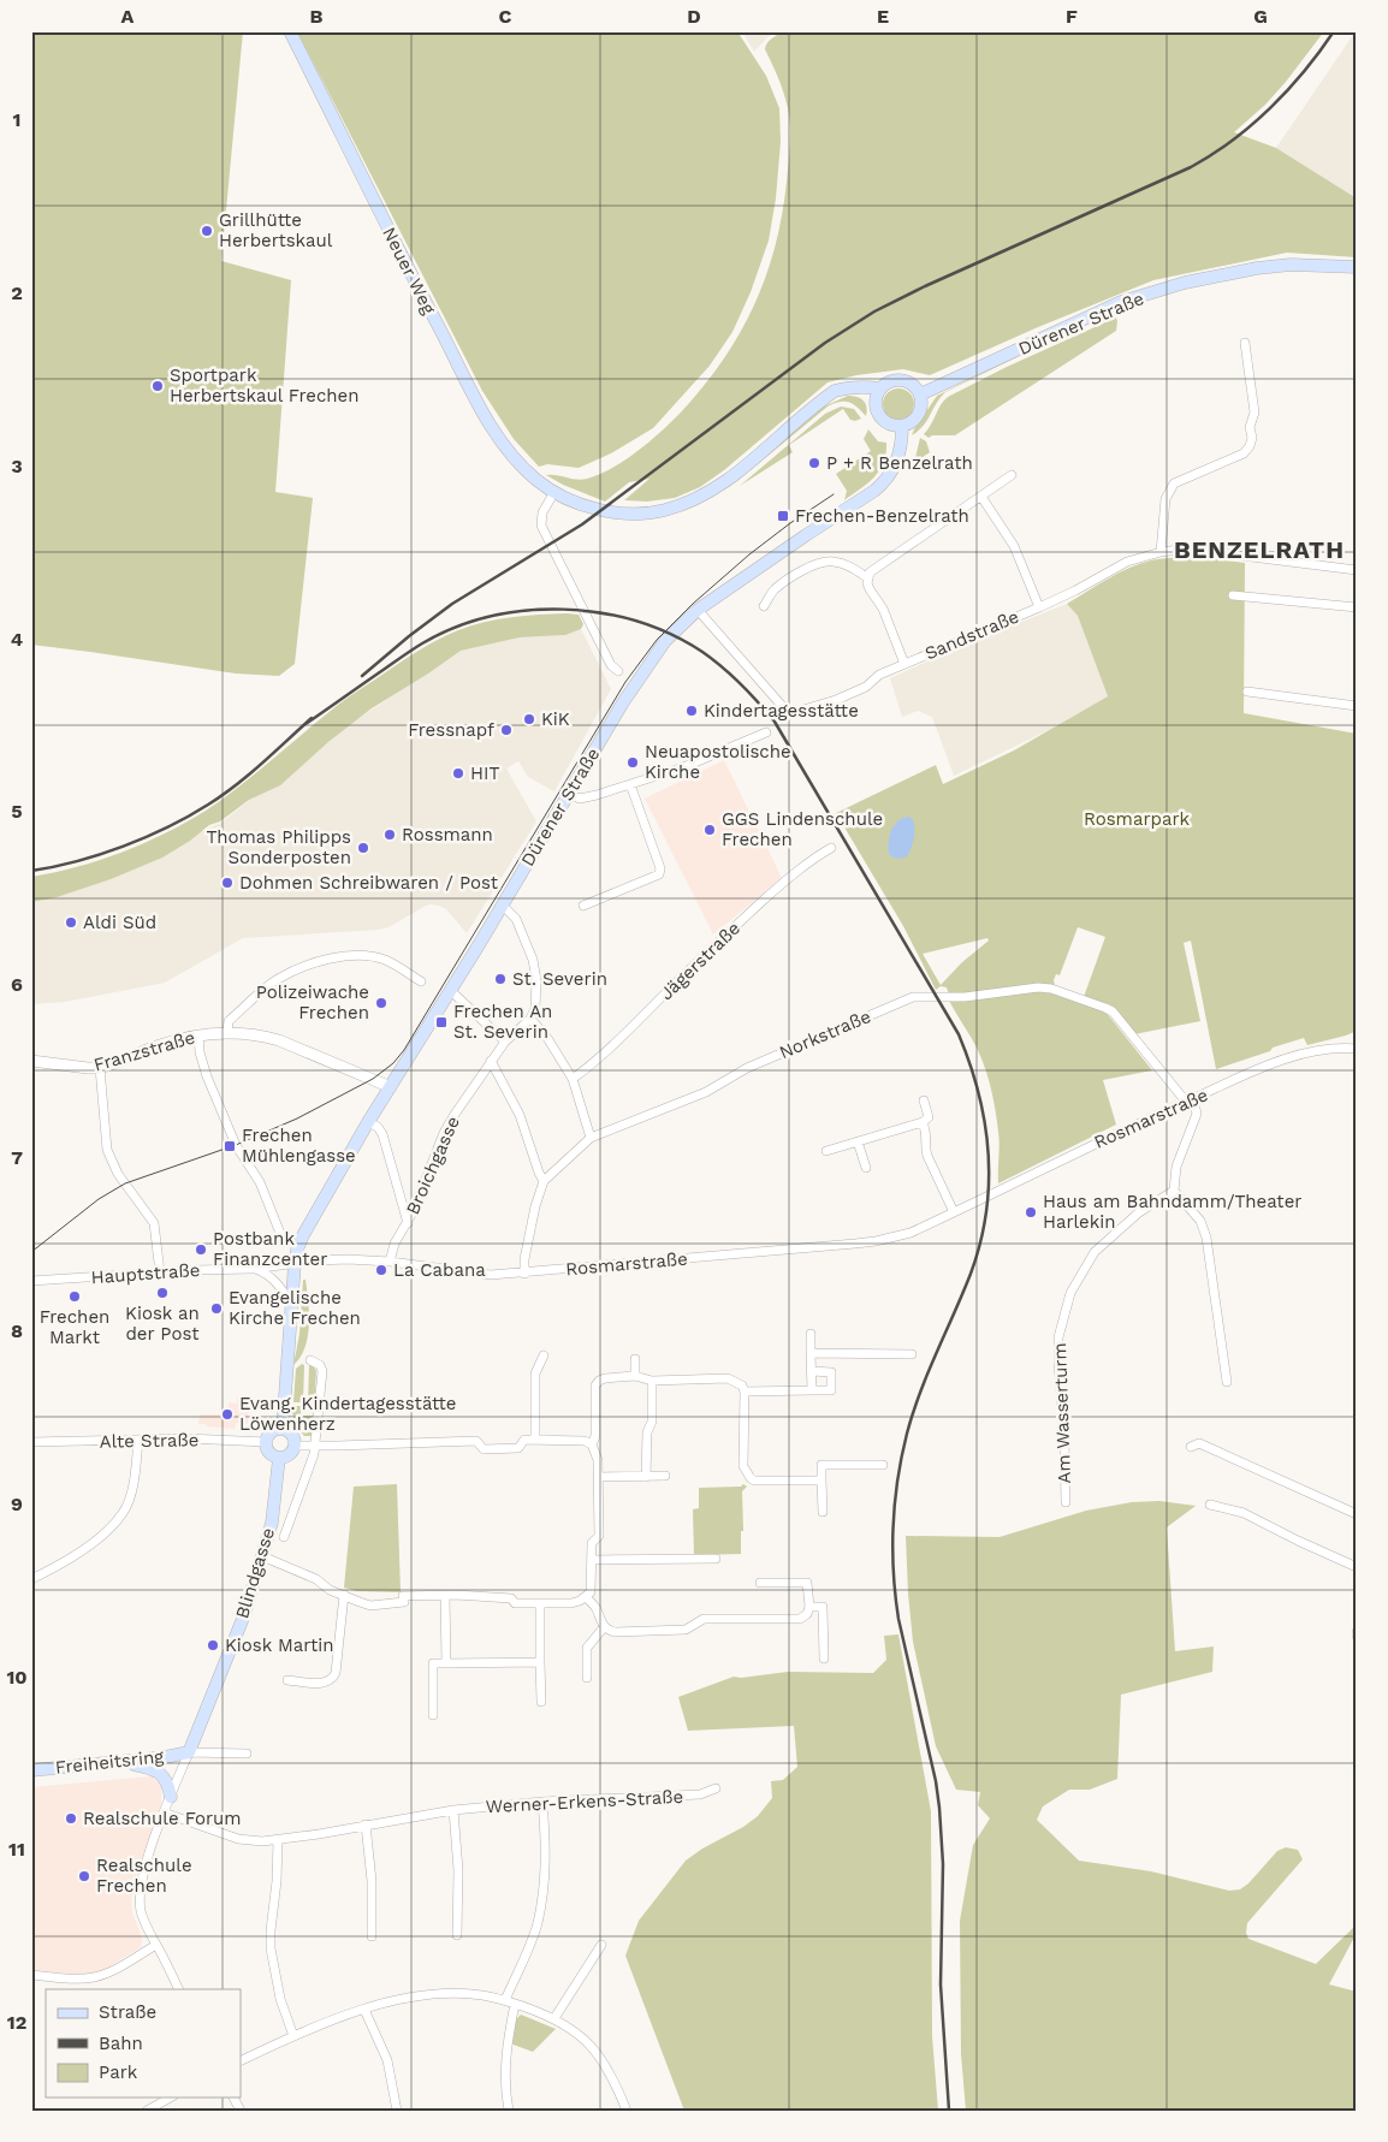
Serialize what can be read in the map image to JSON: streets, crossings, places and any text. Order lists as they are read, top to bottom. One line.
{"streets":{"main road":["Neuer Weg","Dürener Straße","Blindgasse","Freiheitsring"],"street":["Sandstraße","Jägerstraße","Norkstraße","Franzstraße","Rosmarstraße","Broichgasse","Hauptstraße","Am Wasserturm","Alte Straße","Werner-Erkens-Straße"]},"crossings":[["Neuer Weg","Dürener Straße"],["Dürener Straße","Sandstraße"],["Dürener Straße","Franzstraße"],["Dürener Straße","Rosmarstraße"],["Dürener Straße","Hauptstraße"],["Norkstraße","Rosmarstraße"],["Rosmarstraße","Broichgasse"],["Rosmarstraße","Hauptstraße"],["Alte Straße","Blindgasse"],["Blindgasse","Freiheitsring"]],"districts":["BENZELRATH"],"parks":["Rosmarpark"],"places":{"other":["Grillhütte Herbertskaul","Sportpark Herbertskaul Frechen","P + R Benzelrath","Kindertagesstätte","KiK","Fressnapf","Neuapostolische Kirche","HIT","GGS Lindenschule Frechen","Rossmann","Thomas Philipps Sonderposten","Dohmen Schreibwaren / Post","Aldi Süd","St. Severin","Polizeiwache Frechen","Haus am Bahndamm/Theater Harlekin","Postbank Finanzcenter","La Cabana","Kiosk an der Post","Frechen Markt","Evangelische Kirche Frechen","Evang. Kindertagesstätte Löwenherz","Kiosk Martin","Realschule Forum","Realschule Frechen"],"transit":["Frechen-Benzelrath","Frechen An St. Severin","Frechen Mühlengasse"]},"legend":["Straße","Bahn","Park"],"grid":{"columns":["A","B","C","D","E","F","G"],"rows":["1","2","3","4","5","6","7","8","9","10","11","12"]}}
